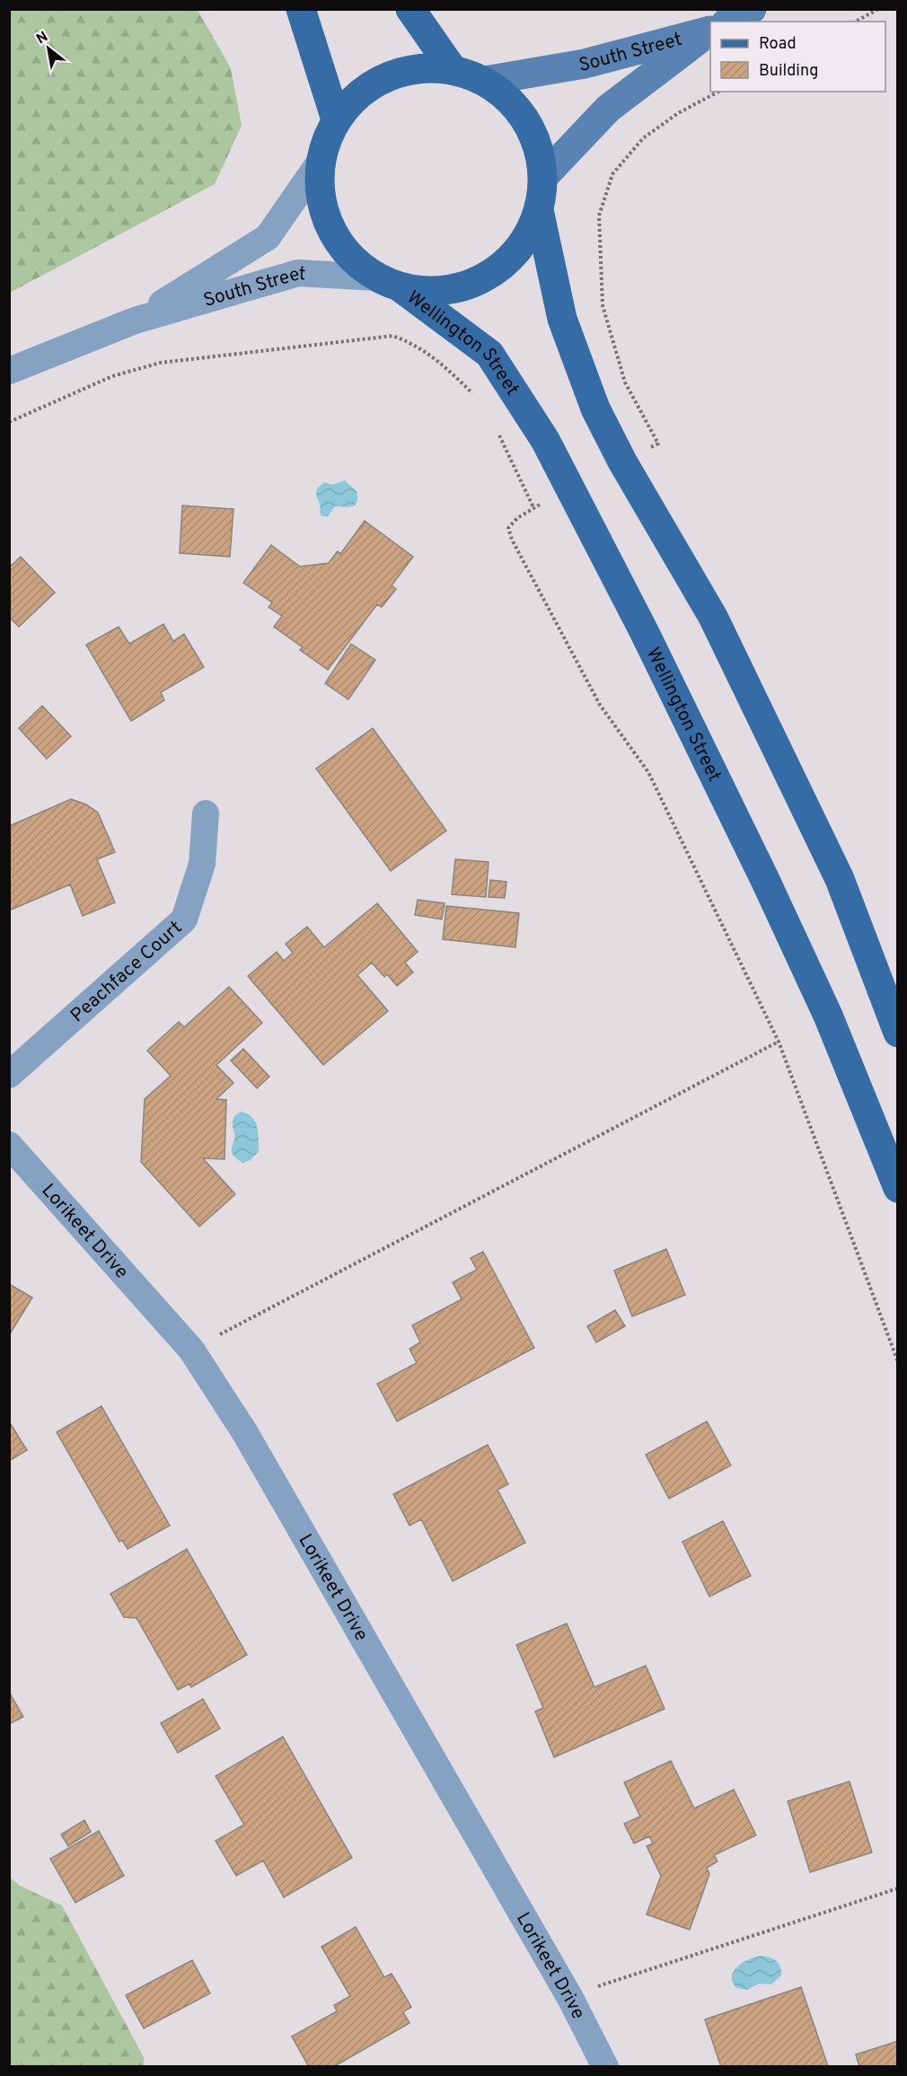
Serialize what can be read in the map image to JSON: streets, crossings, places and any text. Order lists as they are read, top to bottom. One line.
{"streets":{"main road":["Wellington Street"],"street":["South Street","Peachface Court","Lorikeet Drive"]},"crossings":[["South Street","Wellington Street"]],"legend":["Road","Building"],"north":"top left"}
